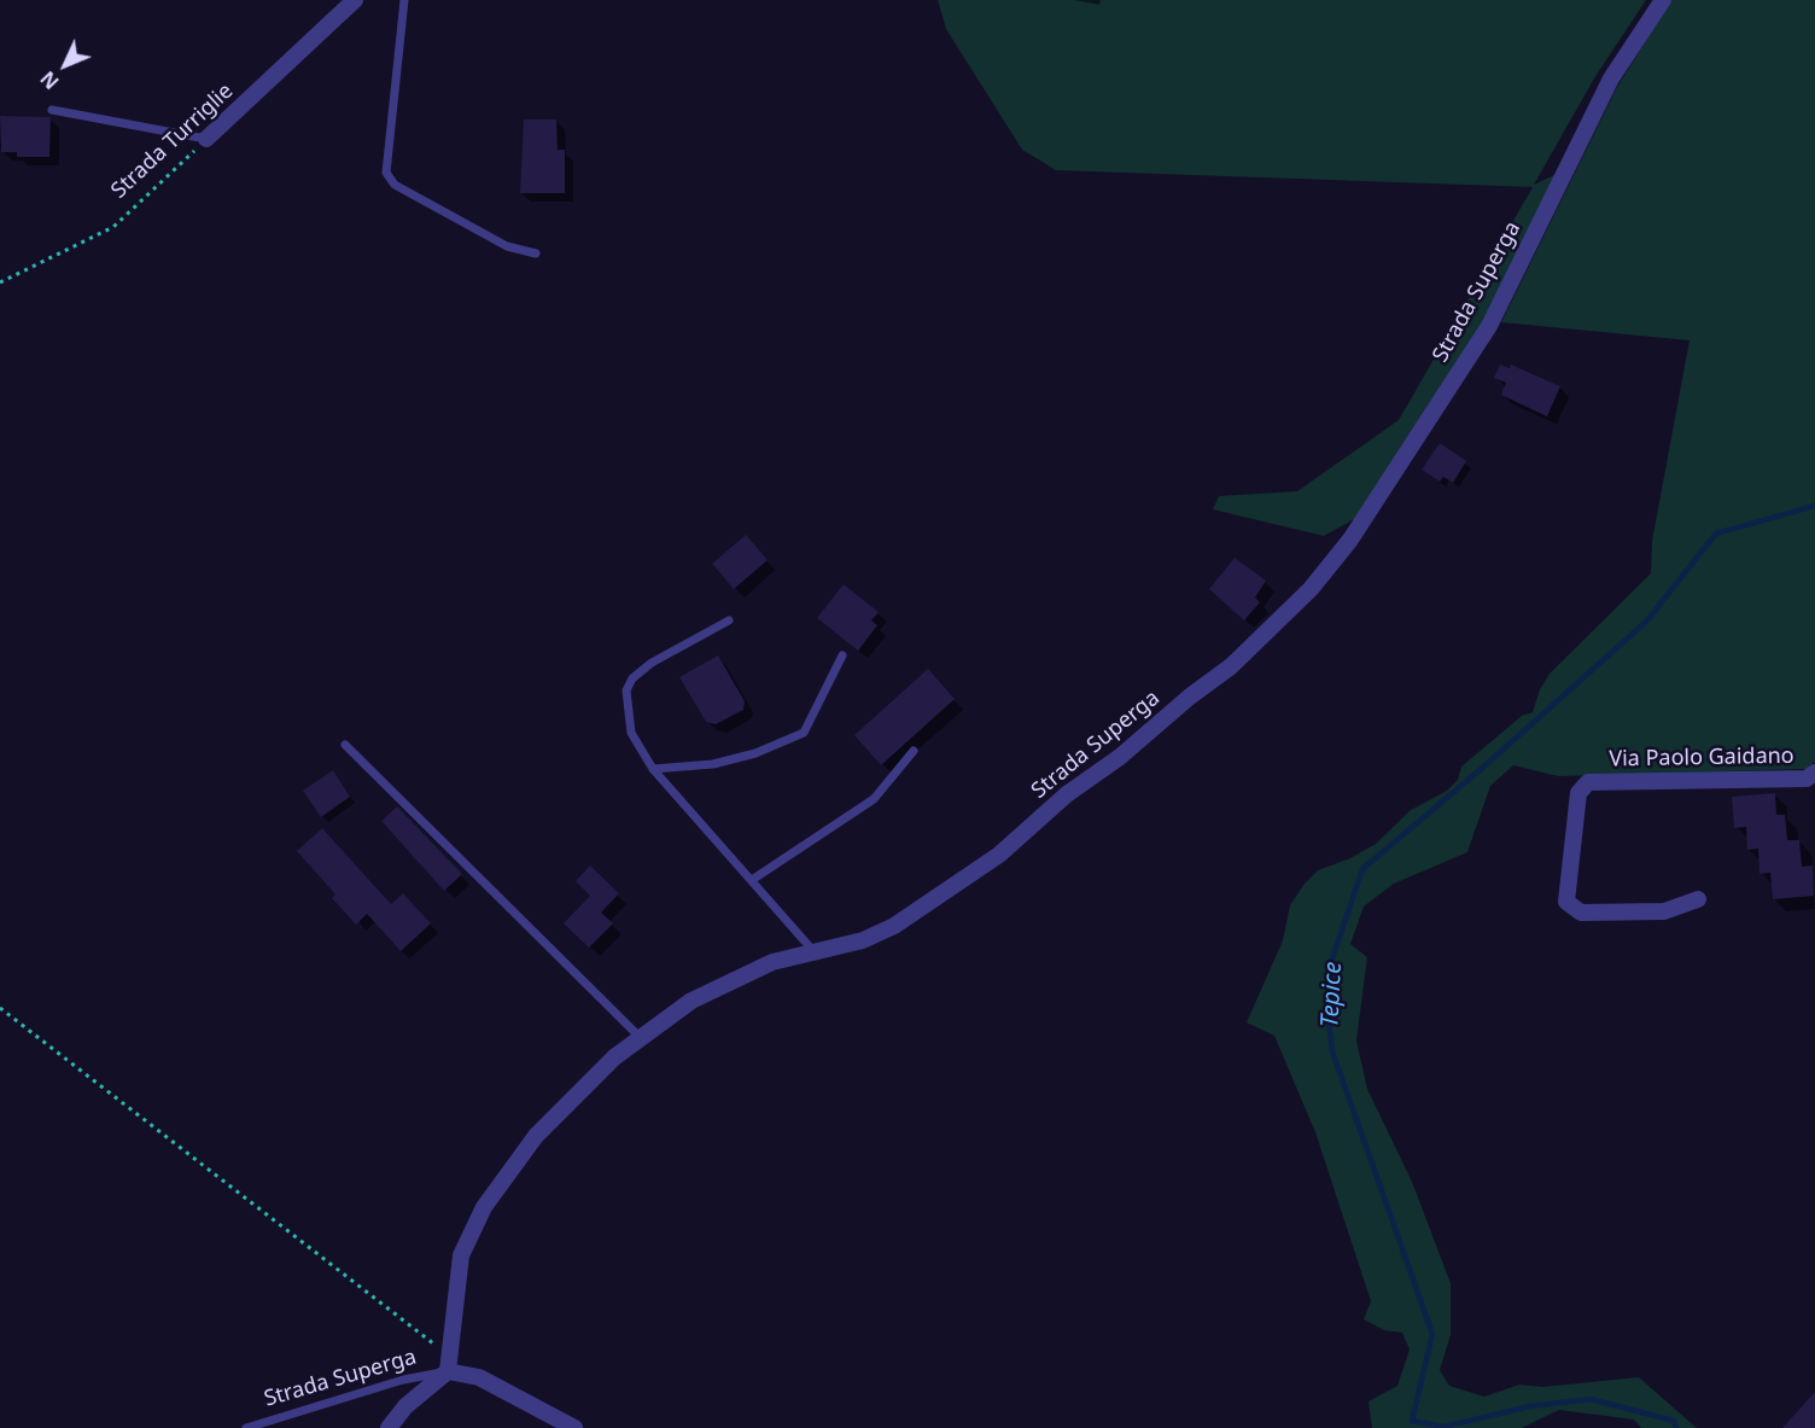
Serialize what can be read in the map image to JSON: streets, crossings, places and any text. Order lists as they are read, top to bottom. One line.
{"streets":{"street":["Strada Turriglie","Strada Superga","Via Paolo Gaidano"]},"water":["Tepice"],"north":"bottom left"}
